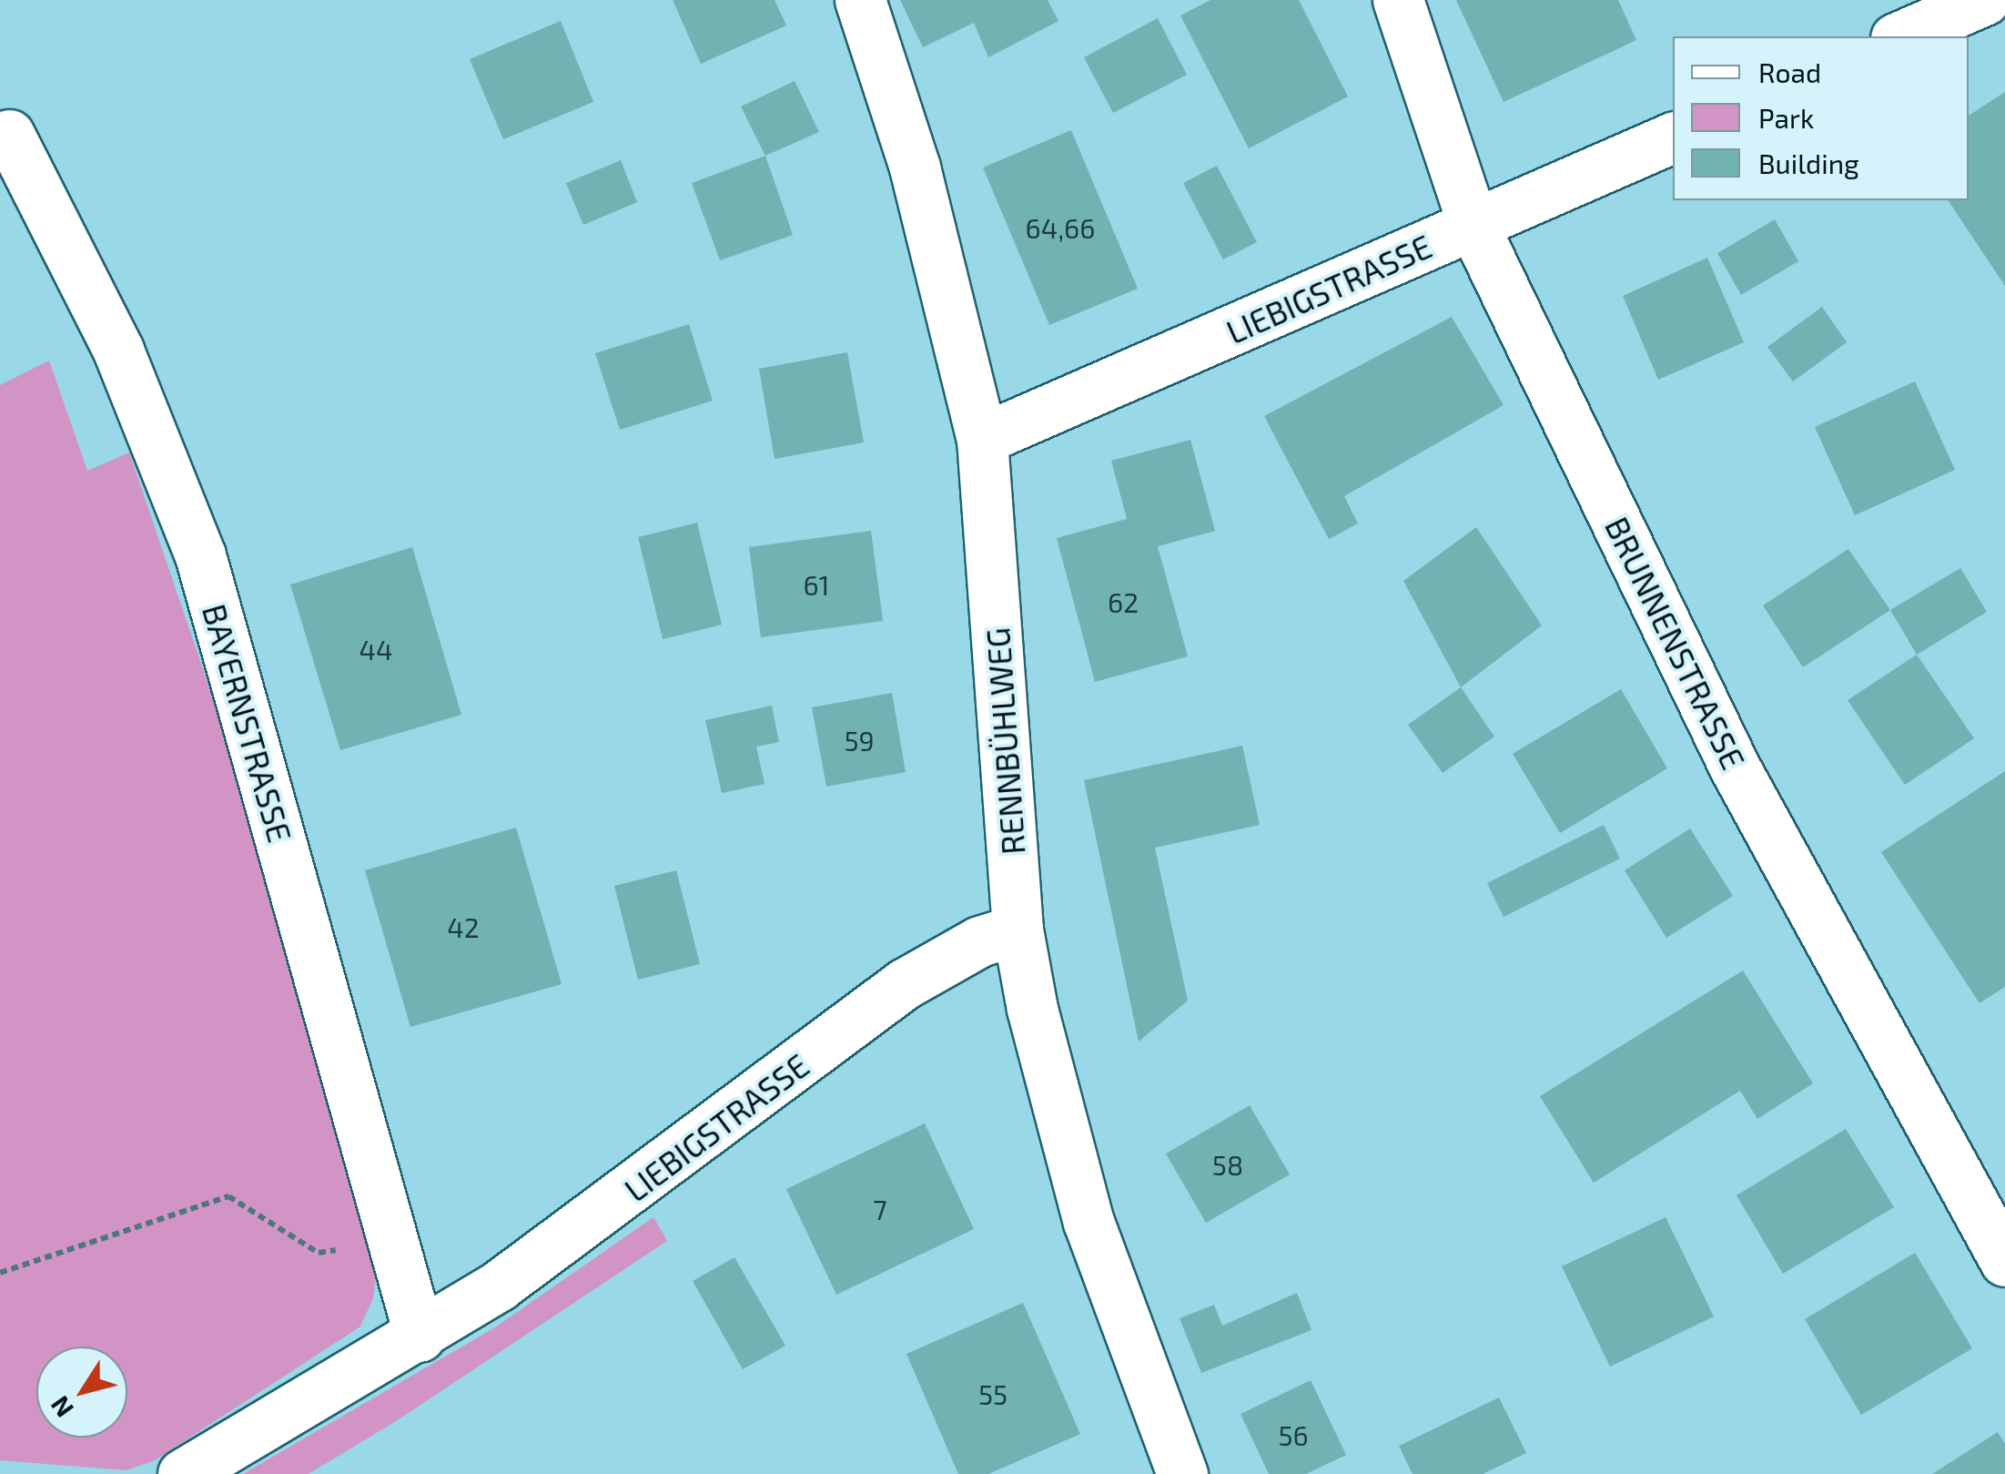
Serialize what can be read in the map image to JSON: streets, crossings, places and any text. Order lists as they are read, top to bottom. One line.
{"streets":{"street":["LIEBIGSTRASSE","BRUNNENSTRASSE","BAYERNSTRASSE","RENNBÜHLWEG"]},"crossings":[["LIEBIGSTRASSE","BRUNNENSTRASSE"],["LIEBIGSTRASSE","BAYERNSTRASSE"],["LIEBIGSTRASSE","RENNBÜHLWEG"]],"house_numbers":["64,66","61","62","44","59","42","58","7","55","56"],"legend":["Road","Park","Building"],"north":"bottom left"}
